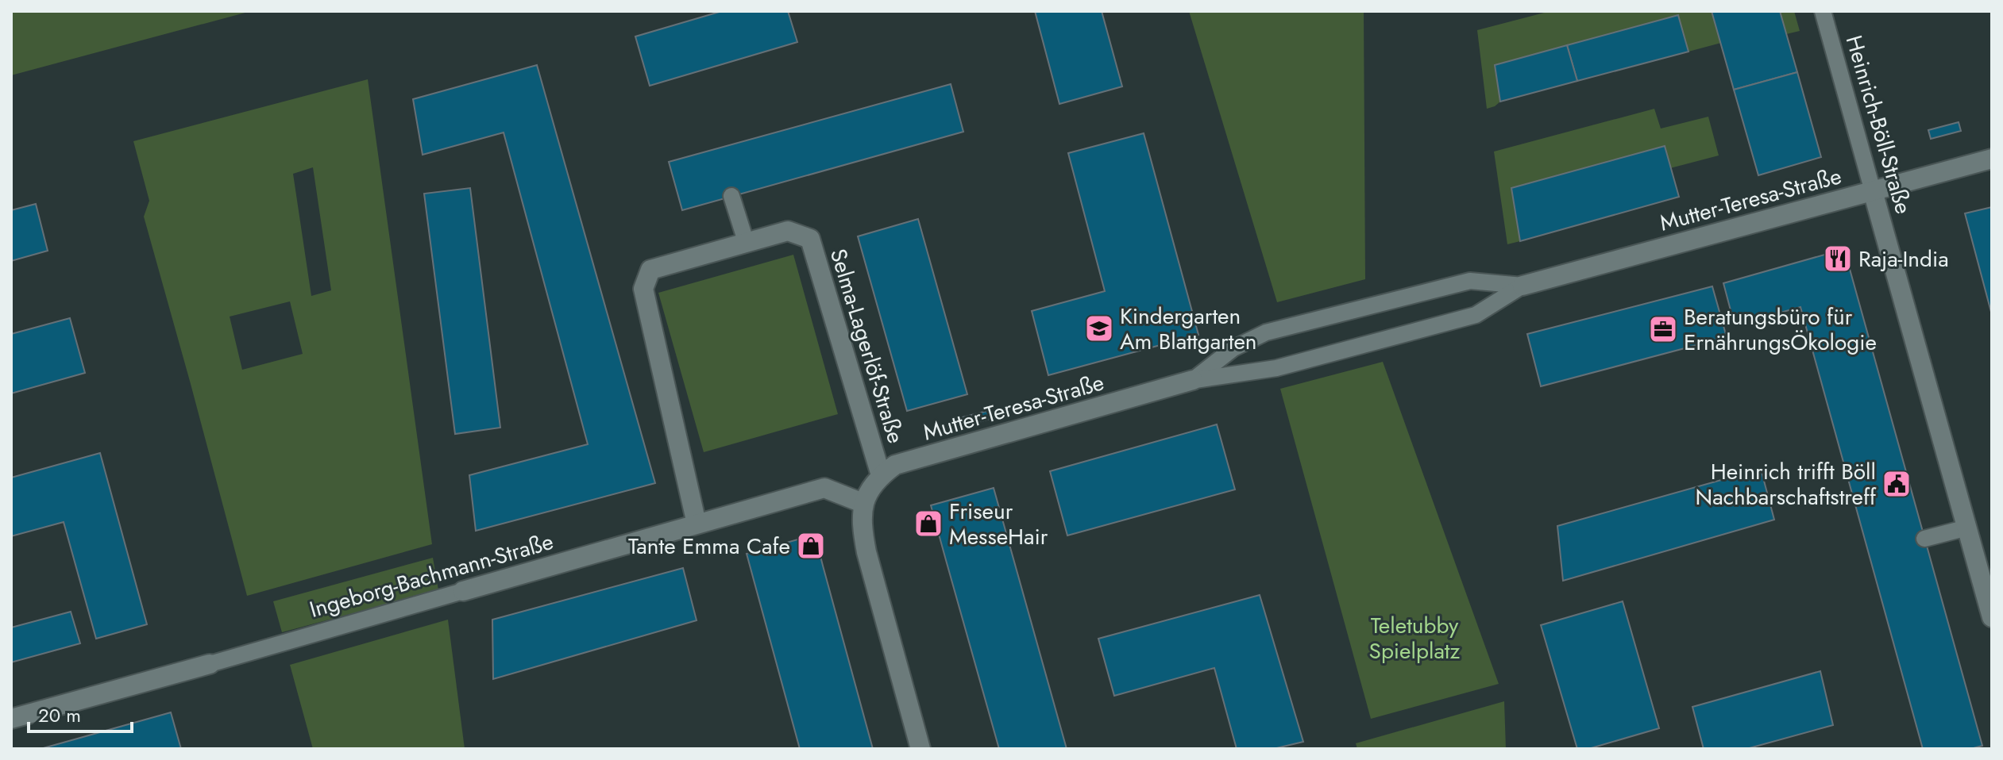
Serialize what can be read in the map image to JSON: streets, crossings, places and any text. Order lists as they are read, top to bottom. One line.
{"streets":{"street":["Heinrich-Böll-Straße","Mutter-Teresa-Straße","Selma-Lagerlöf-Straße","Ingeborg-Bachmann-Straße"]},"crossings":[["Heinrich-Böll-Straße","Mutter-Teresa-Straße"],["Mutter-Teresa-Straße","Selma-Lagerlöf-Straße"],["Mutter-Teresa-Straße","Ingeborg-Bachmann-Straße"],["Selma-Lagerlöf-Straße","Ingeborg-Bachmann-Straße"]],"parks":["Teletubby Spielplatz"],"places":{"restaurant":["Raja-India"],"school or university":["Kindergarten Am Blattgarten"],"office":["Beratungsbüro für ErnährungsÖkologie"],"public building":["Heinrich trifft Böll Nachbarschaftstreff"],"shop":["Friseur MesseHair","Tante Emma Cafe"]},"scale_bar":"20 m"}
